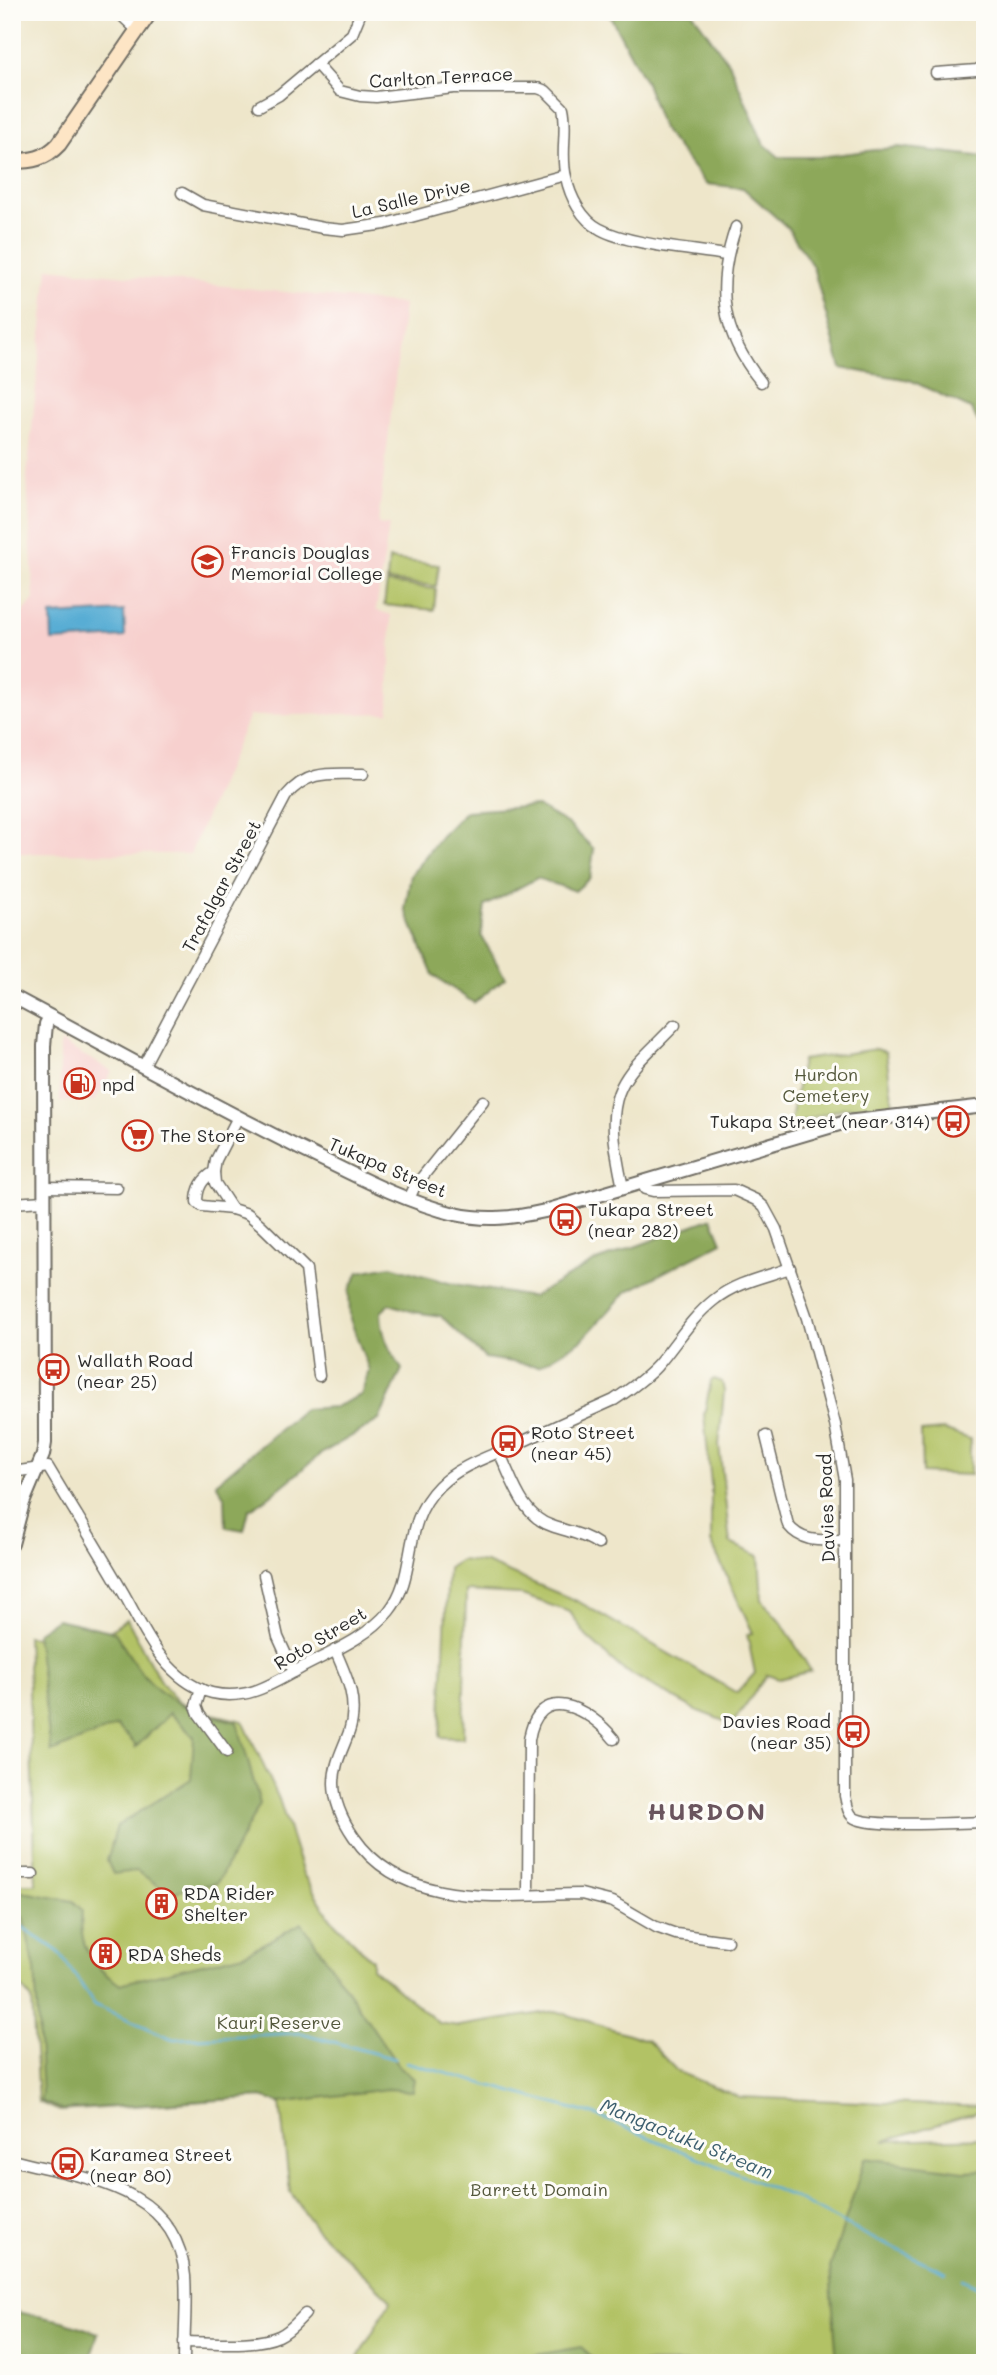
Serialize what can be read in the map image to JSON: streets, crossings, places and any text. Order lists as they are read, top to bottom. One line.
{"streets":{"street":["Carlton Terrace","La Salle Drive","Trafalgar Street","Tukapa Street","Davies Road","Roto Street"]},"crossings":[["Carlton Terrace","La Salle Drive"],["Trafalgar Street","Tukapa Street"],["Tukapa Street","Davies Road"],["Davies Road","Roto Street"]],"districts":["HURDON"],"water":["Mangaotuku Stream"],"parks":["Hurdon Cemetery","Kauri Reserve","Barrett Domain"],"places":{"school or university":["Francis Douglas Memorial College"],"fuel station":["npd"],"bus stop":["Tukapa Street (near 314)","Tukapa Street (near 282)","Wallath Road (near 25)","Roto Street (near 45)","Davies Road (near 35)","Karamea Street (near 80)"],"supermarket":["The Store"],"building":["RDA Rider Shelter","RDA Sheds"]}}
